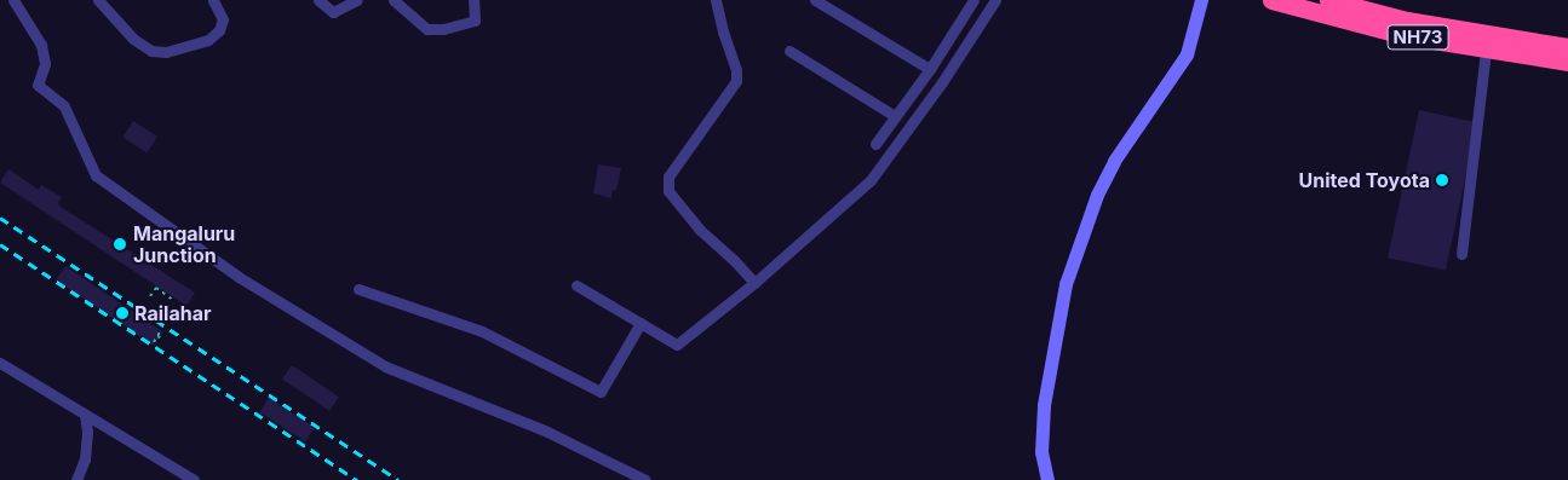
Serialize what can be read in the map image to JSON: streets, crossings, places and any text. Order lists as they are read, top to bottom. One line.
{"streets":{"highway":["NH73"]},"places":["United Toyota","Mangaluru Junction","Railahar"]}
